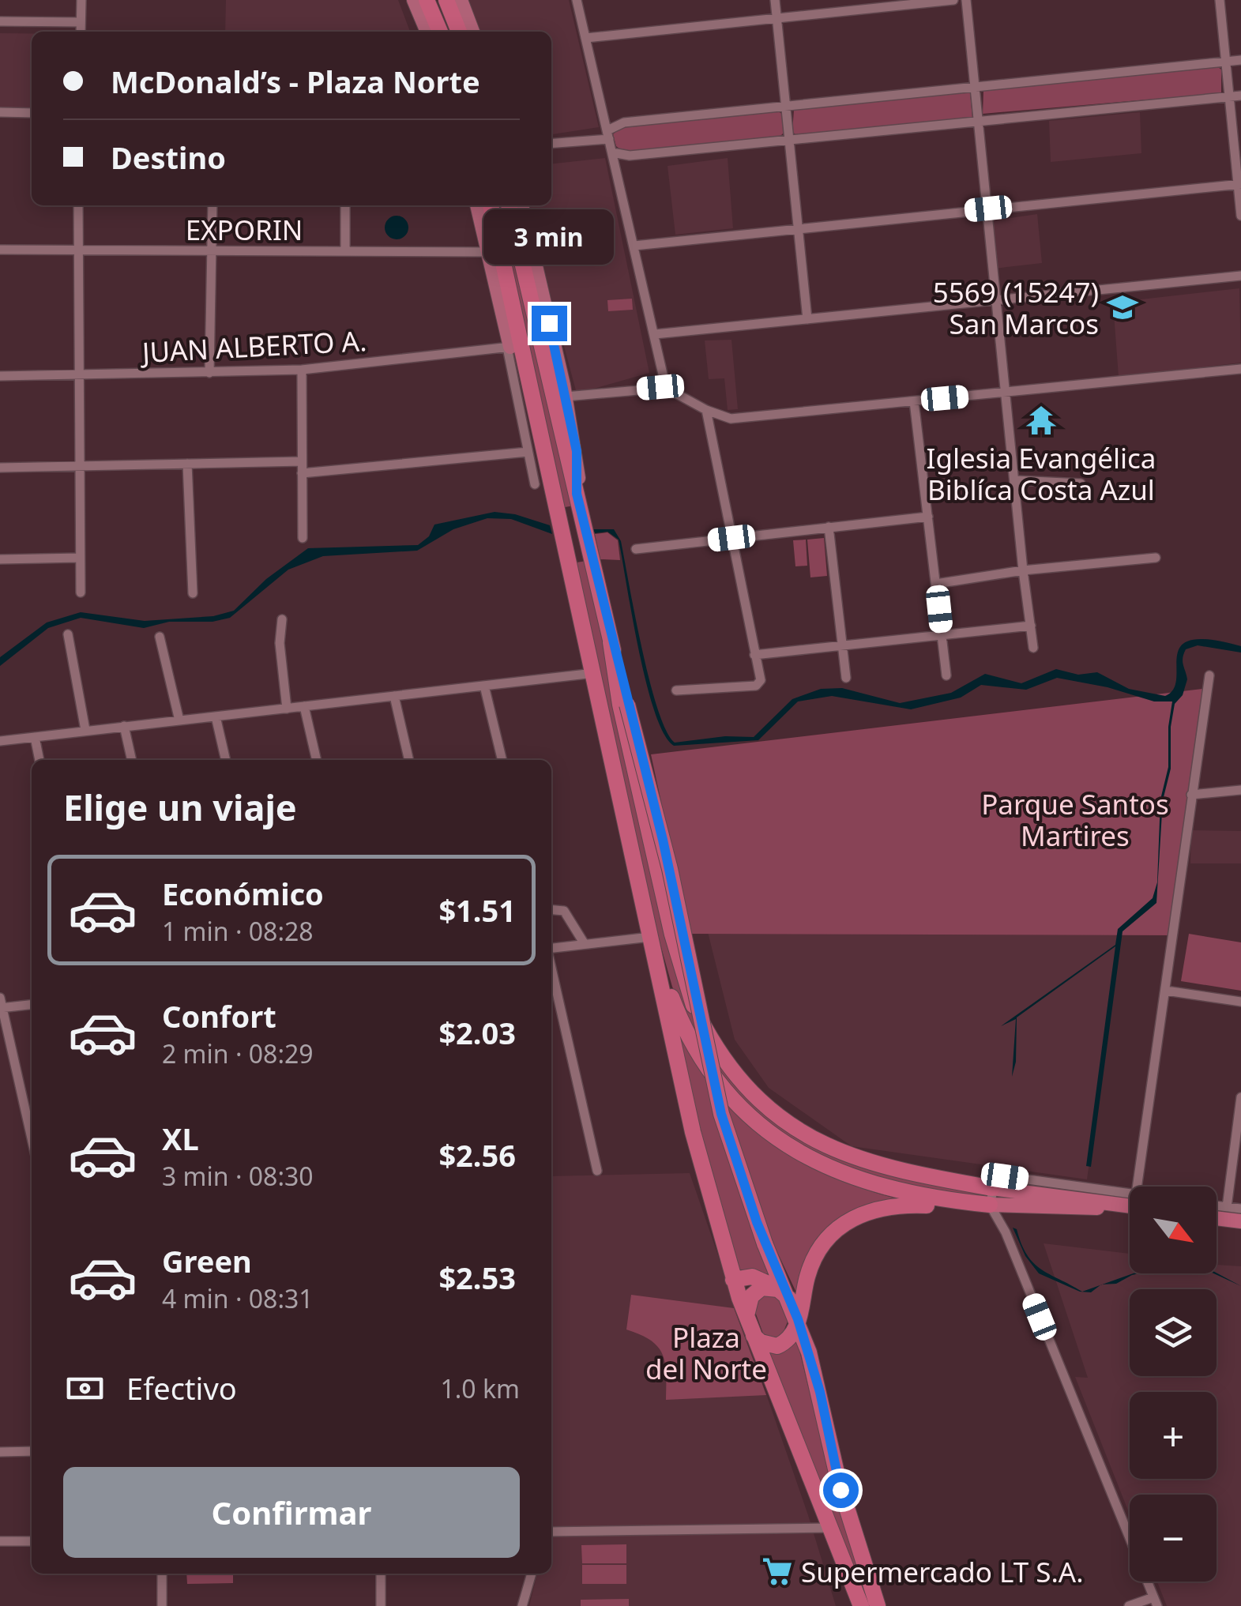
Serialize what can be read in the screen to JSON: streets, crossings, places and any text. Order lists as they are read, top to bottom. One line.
{"streets":{"street":["EXPORIN","JUAN ALBERTO A."]},"parks":["Parque Santos Martires","Plaza del Norte"],"places":{"school or university":["5569 (15247) San Marcos"],"temple":["Iglesia Evangélica Biblíca Costa Azul"],"supermarket":["Supermercado LT S.A."]},"north":"bottom right","page":{"banner":["McDonald’s - Plaza Norte","Destino"],"bubble":"3 min","heading":"Elige un viaje","list":[{"name":"Económico","note":"1 min · 08:28","value":"$1.51"},{"name":"Confort","note":"2 min · 08:29","value":"$2.03"},{"name":"XL","note":"3 min · 08:30","value":"$2.56"},{"name":"Green","note":"4 min · 08:31","value":"$2.53"}],"map_buttons":["+","−"],"pay":["Efectivo","1.0 km"],"buttons":"Confirmar"}}
